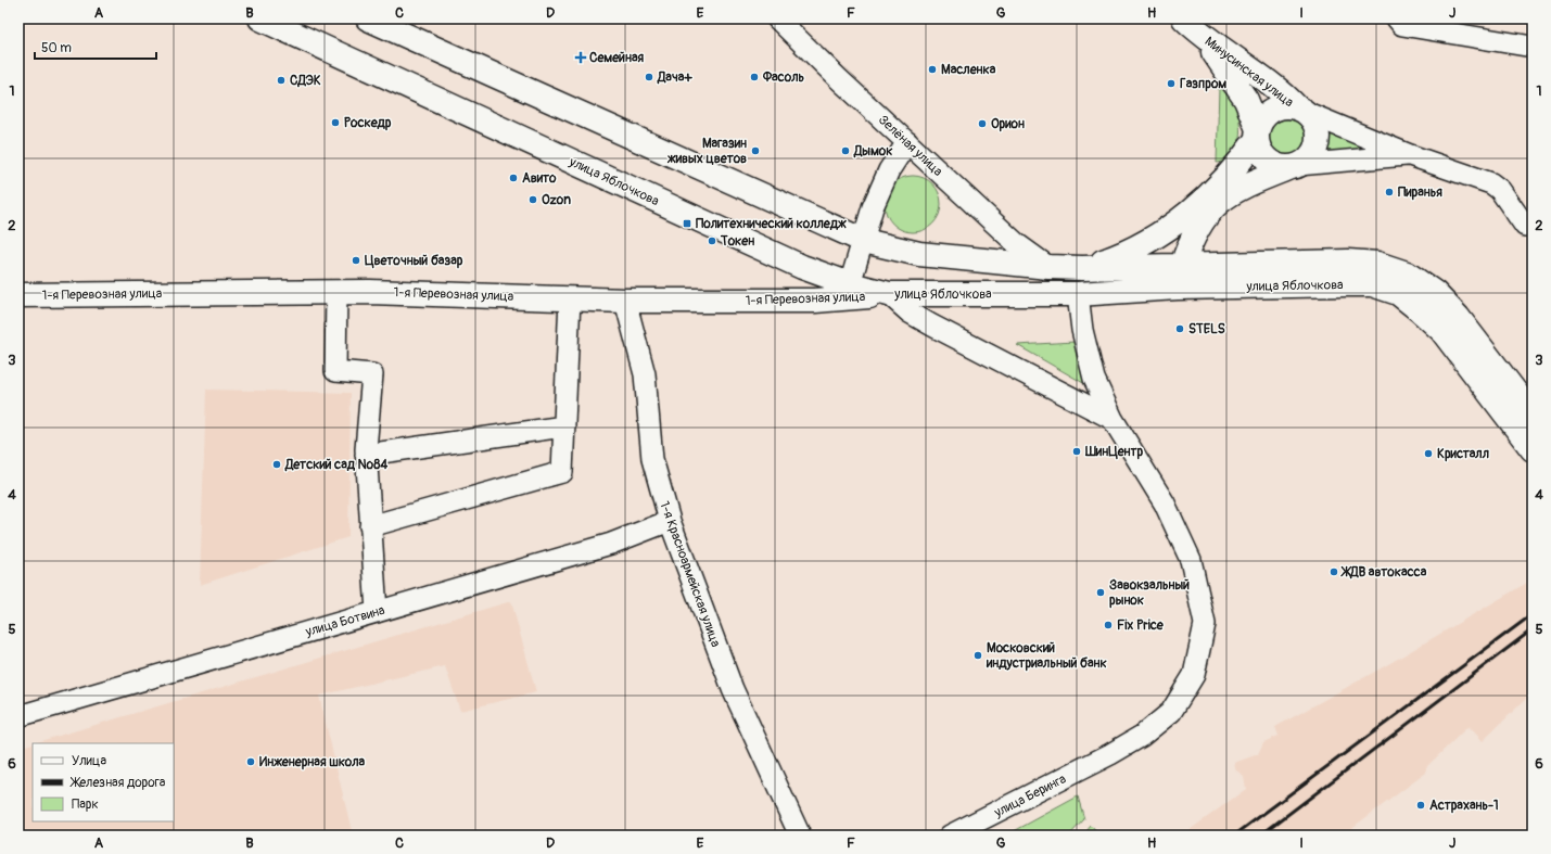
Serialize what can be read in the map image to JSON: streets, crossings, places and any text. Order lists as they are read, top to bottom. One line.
{"streets":{"main road":["Минусинская улица","улица Яблочкова","1-я Перевозная улица"],"street":["Зелёная улица","1-я Красноармейская улица","улица Ботвина","улица Беринга"]},"crossings":[["Зелёная улица","улица Яблочкова"],["улица Яблочкова","1-я Перевозная улица"],["улица Яблочкова","улица Беринга"],["1-я Перевозная улица","1-я Красноармейская улица"],["1-я Красноармейская улица","улица Ботвина"]],"places":{"health":["Семейная"],"other":["Масленка","Дача+","Фасоль","СДЭК","Газпром","Роскедр","Орион","Магазин живых цветов","Дымок","Авито","Пиранья","Ozon","Токен","Цветочный базар","STELS","ШинЦентр","Кристалл","Детский сад №84","ЖДВ автокасса","Завокзальный рынок","Fix Price","Московский индустриальный банк","Инженерная школа","Астрахань-1"],"transit":["Политехнический колледж"]},"legend":["Улица","Железная дорога","Парк"],"scale_bar":"50 m","grid":{"columns":["A","B","C","D","E","F","G","H","I","J"],"rows":["1","2","3","4","5","6"]}}
